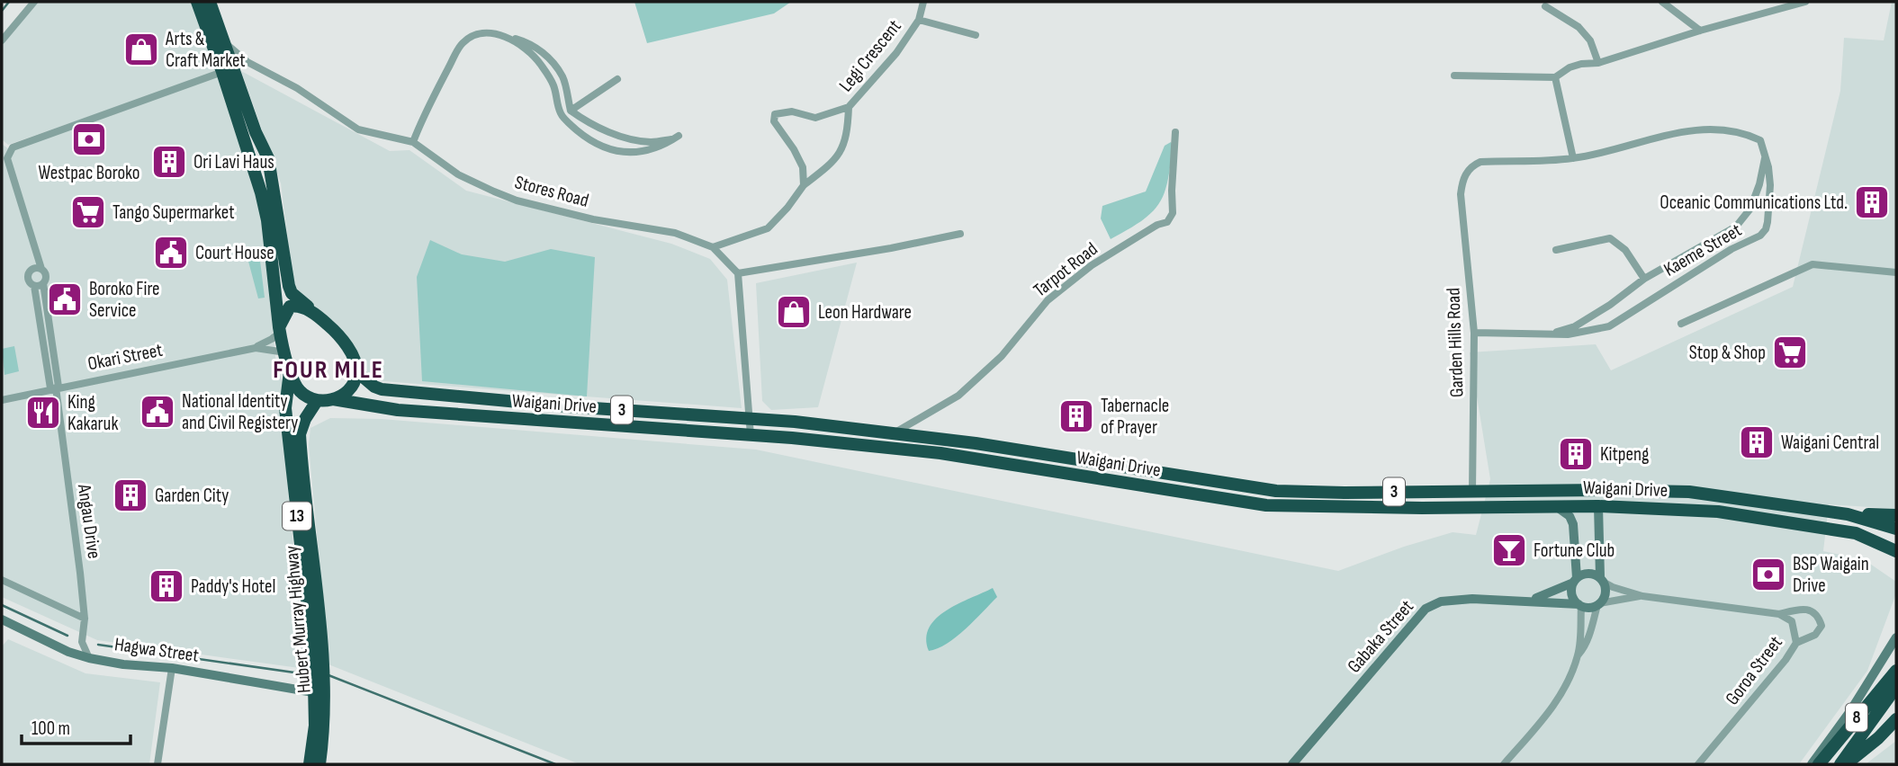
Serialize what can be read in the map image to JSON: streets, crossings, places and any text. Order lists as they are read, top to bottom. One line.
{"streets":{"highway":["Waigani Drive","3","13","Hubert Murray Highway","8"],"street":["Legi Crescent","Stores Road","Kaeme Street","Tarpot Road","Garden Hills Road","Okari Street","Angau Drive","Gabaka Street","Hagwa Street","Goroa Street"]},"crossings":[["Kaeme Street","Garden Hills Road"],["Tarpot Road","Waigani Drive"],["Garden Hills Road","Waigani Drive"],["Okari Street","Waigani Drive"],["Okari Street","13"],["Okari Street","Angau Drive"],["Okari Street","Hubert Murray Highway"],["Waigani Drive","13"],["Waigani Drive","Hubert Murray Highway"],["13","Hubert Murray Highway"],["Angau Drive","Hagwa Street"],["Hubert Murray Highway","Hagwa Street"],["Gabaka Street","Goroa Street"]],"districts":["FOUR MILE"],"places":{"shop":["Arts & Craft Market","Leon Hardware"],"bank":["Westpac Boroko","BSP Waigain Drive"],"building":["Ori Lavi Haus","Oceanic Communications Ltd.","Tabernacle of Prayer","Waigani Central","Kitpeng","Garden City","Paddy's Hotel"],"supermarket":["Tango Supermarket","Stop & Shop"],"public building":["Court House","Boroko Fire Service","National Identity and Civil Registery"],"restaurant":["King Kakaruk"],"bar":["Fortune Club"]},"scale_bar":"100 m"}
